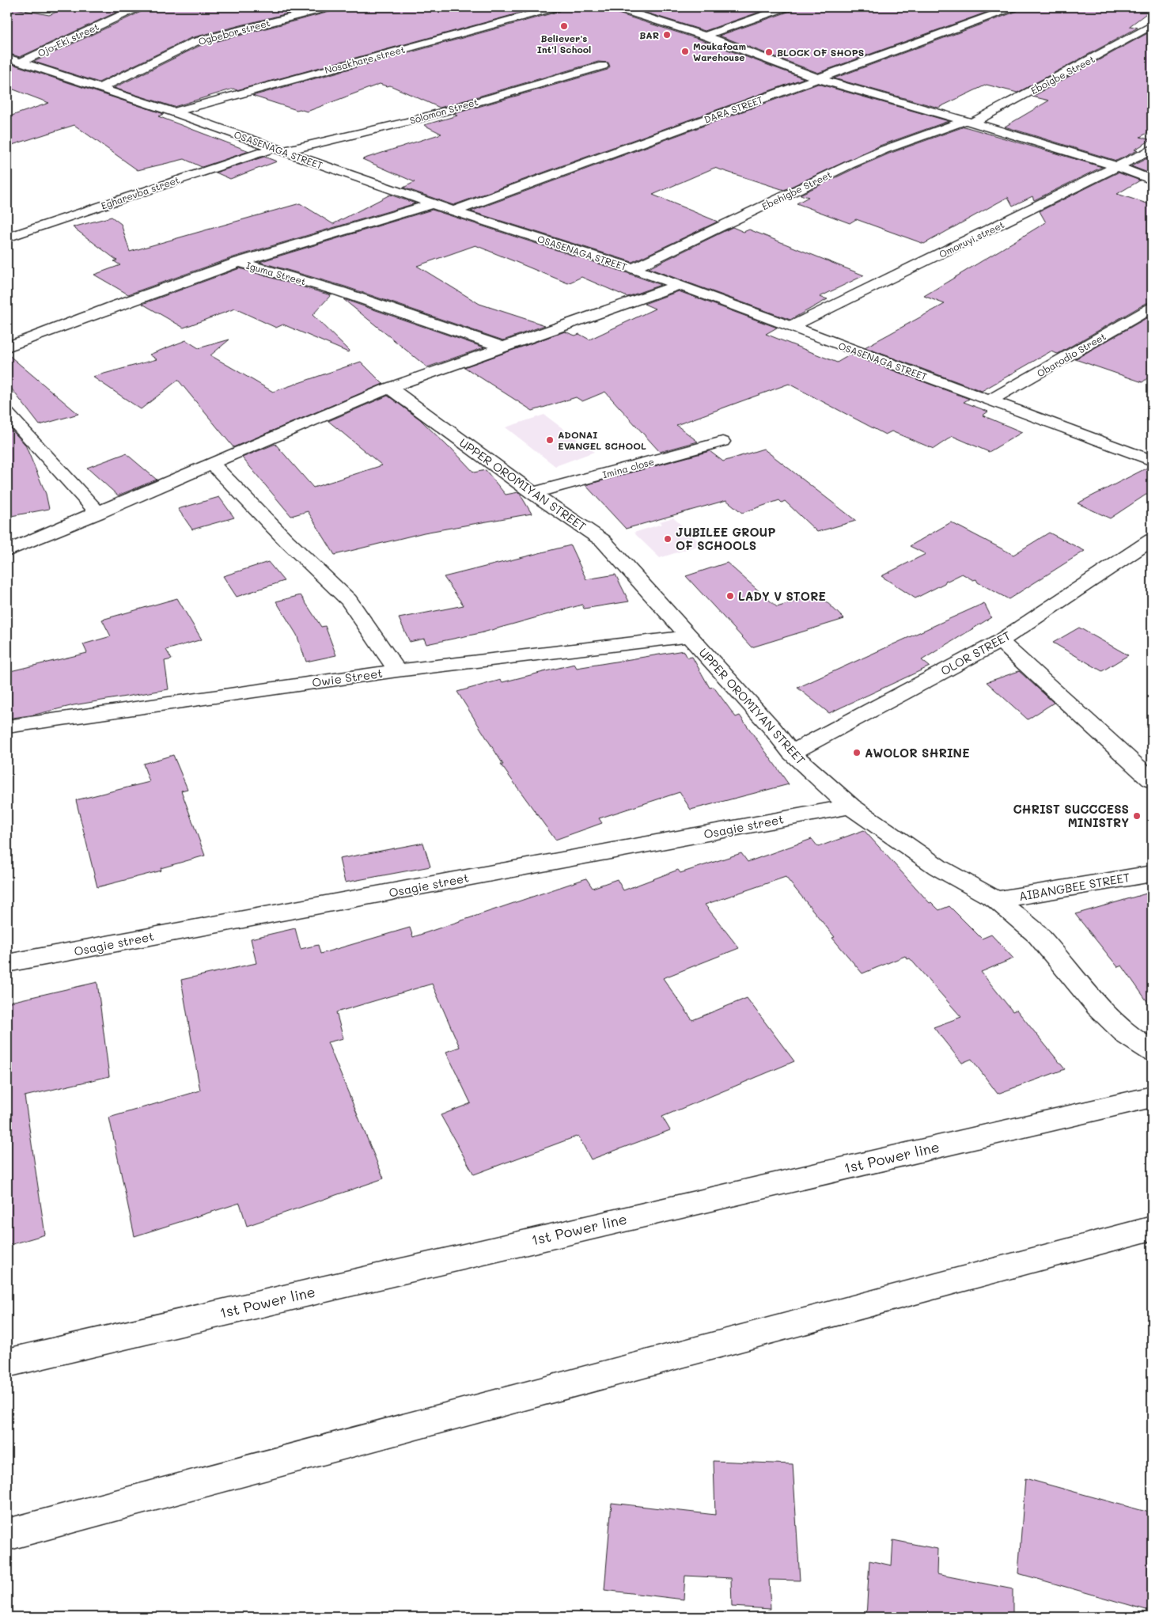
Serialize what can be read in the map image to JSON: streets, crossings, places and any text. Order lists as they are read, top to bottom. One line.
{"streets":{"street":["Ogbebor street","Ojo-Eki street","Nosakhare street","Eboigbe Street","DARA STREET","Solomon Street","OSASENAGA STREET","Ebehigbe Street","Egharevba street","Omoruyi street","Iguma Street","Obarodio Street","Imina close","UPPER OROMIYAN STREET","OLOR STREET","Owie Street","Osagie street","AIBANGBEE STREET","1st Power line"]},"crossings":[["Ogbebor street","OSASENAGA STREET"],["Ojo-Eki street","OSASENAGA STREET"],["Nosakhare street","OSASENAGA STREET"],["Eboigbe Street","Ebehigbe Street"],["DARA STREET","OSASENAGA STREET"],["Solomon Street","OSASENAGA STREET"],["Solomon Street","Egharevba street"],["OSASENAGA STREET","Ebehigbe Street"],["OSASENAGA STREET","Egharevba street"],["OSASENAGA STREET","Omoruyi street"],["OSASENAGA STREET","Iguma Street"],["OSASENAGA STREET","Obarodio Street"],["Imina close","UPPER OROMIYAN STREET"],["UPPER OROMIYAN STREET","OLOR STREET"],["UPPER OROMIYAN STREET","Owie Street"],["UPPER OROMIYAN STREET","Osagie street"],["UPPER OROMIYAN STREET","AIBANGBEE STREET"]],"places":["Believer's Int'l School","BAR","Moukafoam Warehouse","BLOCK OF SHOPS","ADONAI EVANGEL SCHOOL","JUBILEE GROUP OF SCHOOLS","LADY V STORE","AWOLOR SHRINE","CHRIST SUCCCESS MINISTRY"]}
